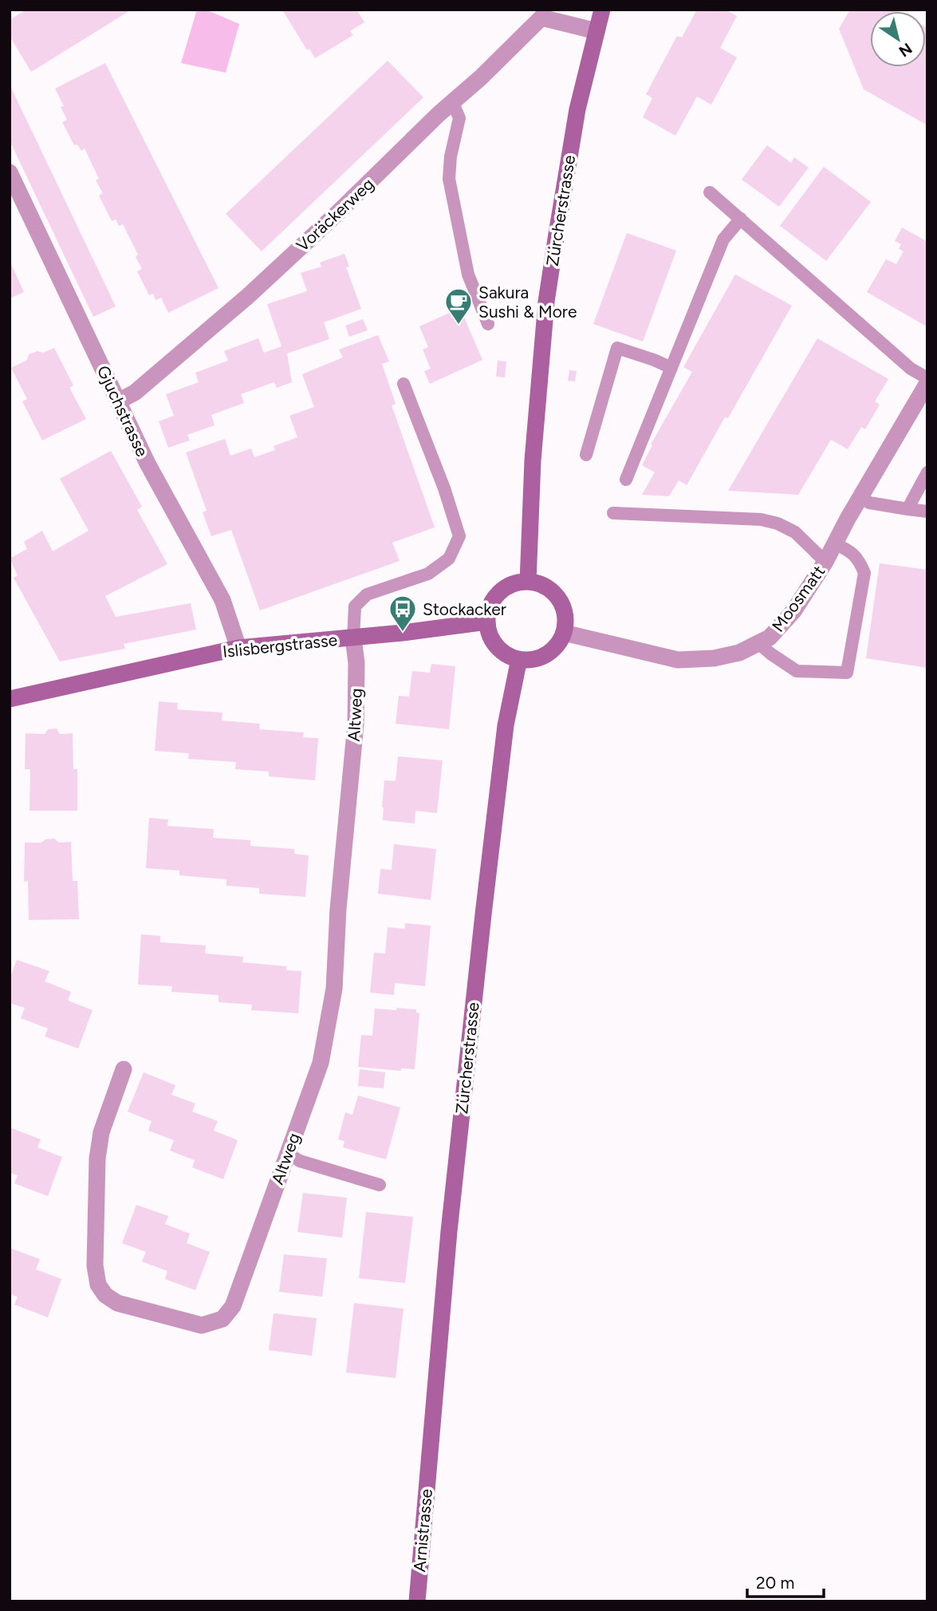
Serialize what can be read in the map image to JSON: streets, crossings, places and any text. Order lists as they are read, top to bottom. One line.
{"streets":{"street":["Zürcherstrasse","Voräckerweg","Gjuchstrasse","Moosmatt","Islisbergstrasse","Altweg","Arnistrasse"]},"crossings":[["Zürcherstrasse","Voräckerweg"],["Zürcherstrasse","Moosmatt"],["Zürcherstrasse","Islisbergstrasse"],["Zürcherstrasse","Arnistrasse"],["Voräckerweg","Gjuchstrasse"],["Gjuchstrasse","Islisbergstrasse"],["Moosmatt","Islisbergstrasse"],["Islisbergstrasse","Altweg"]],"places":{"cafe":["Sakura Sushi & More"],"bus stop":["Stockacker"]},"scale_bar":"20 m","north":"bottom right"}
